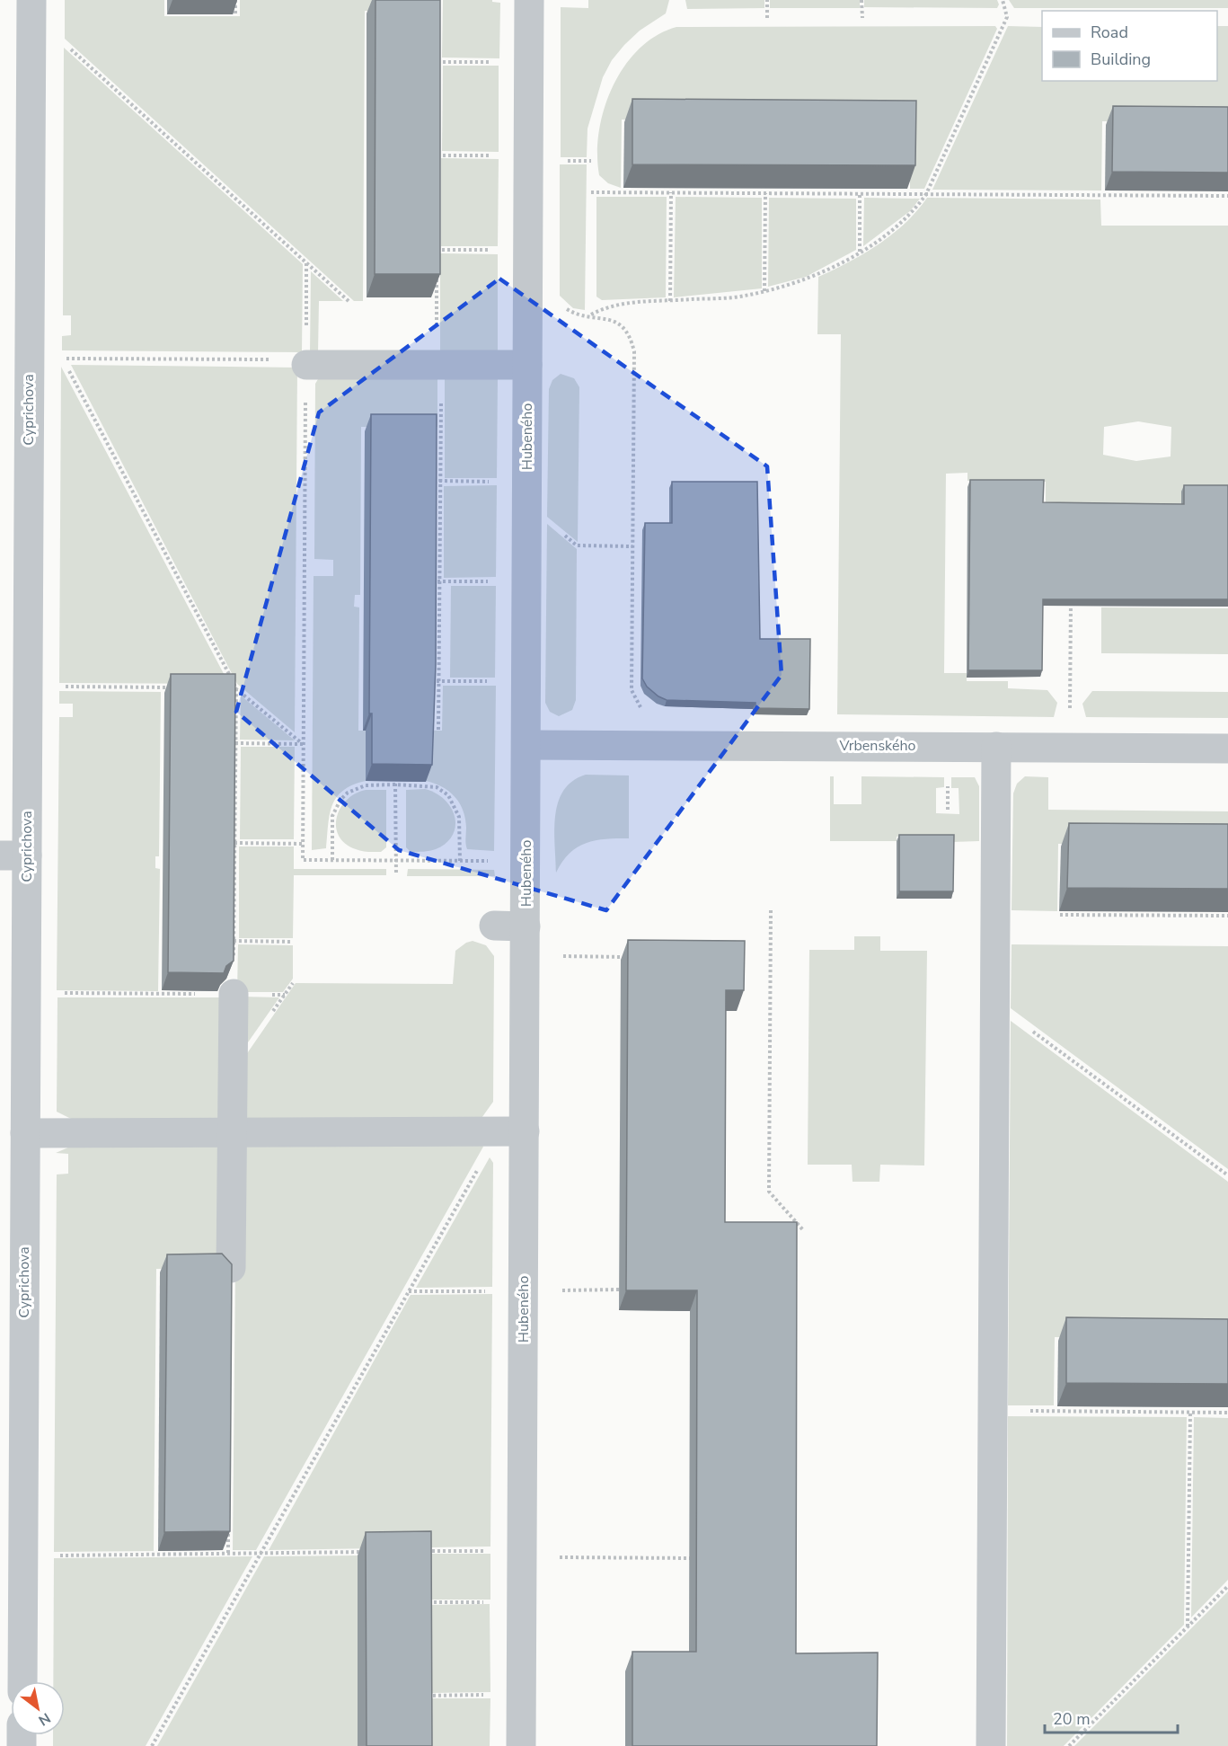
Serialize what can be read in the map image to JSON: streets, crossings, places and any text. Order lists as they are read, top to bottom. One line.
{"streets":{"street":["Cyprichova","Hubeného","Vrbenského"]},"crossings":[["Hubeného","Vrbenského"]],"legend":["Road","Building"],"scale_bar":"20 m","north":"bottom right"}
